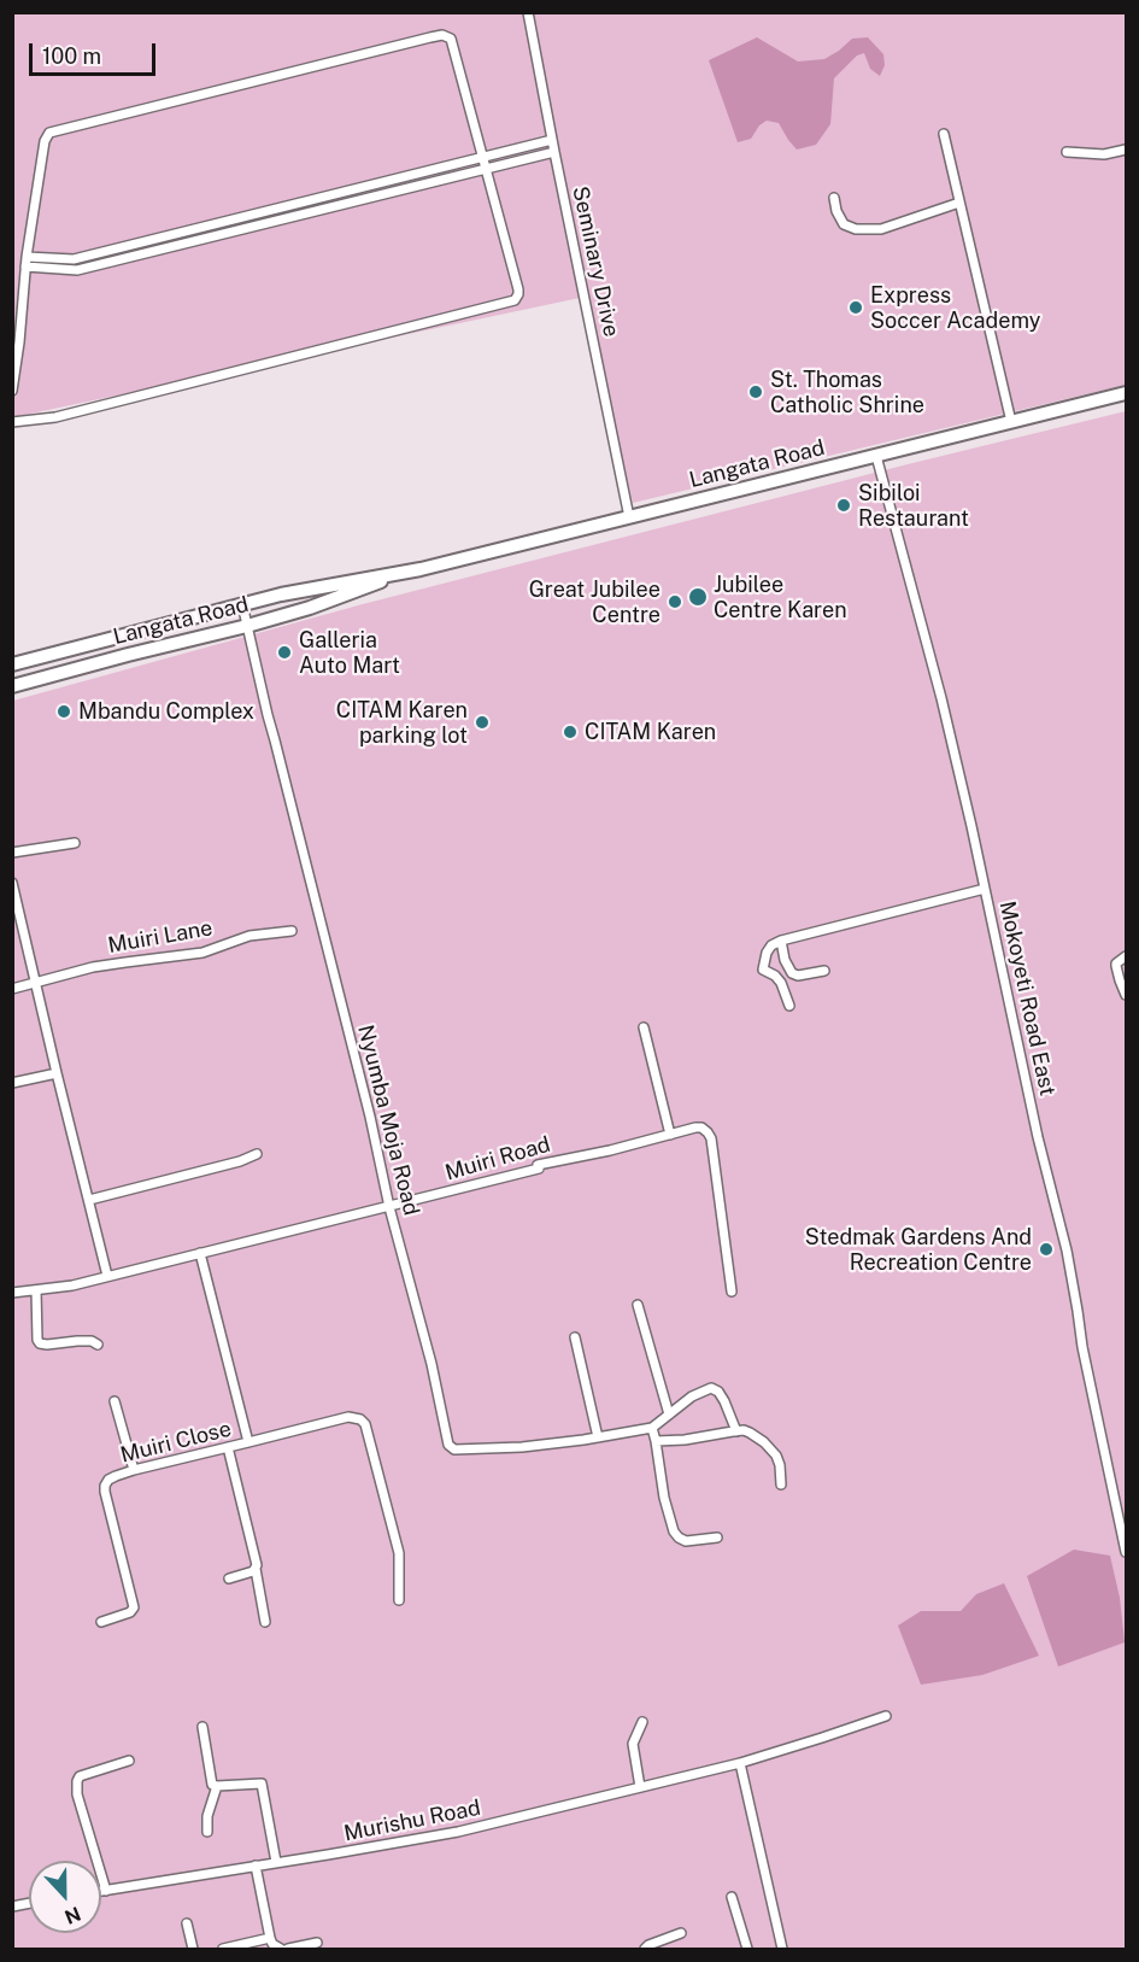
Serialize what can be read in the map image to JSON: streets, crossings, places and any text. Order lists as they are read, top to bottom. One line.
{"streets":{"main road":["Langata Road"],"street":["Seminary Drive","Muiri Lane","Mokoyeti Road East","Nyumba Moja Road","Muiri Road","Muiri Close","Murishu Road"]},"crossings":[["Seminary Drive","Langata Road"],["Langata Road","Mokoyeti Road East"],["Langata Road","Nyumba Moja Road"],["Nyumba Moja Road","Muiri Road"],["Muiri Road","Muiri Close"]],"places":["Express Soccer Academy","St. Thomas Catholic Shrine","Sibiloi Restaurant","Jubilee Centre Karen","Great Jubilee Centre","Galleria Auto Mart","Mbandu Complex","CITAM Karen parking lot","CITAM Karen","Stedmak Gardens And Recreation Centre"],"scale_bar":"100 m","north":"bottom"}
